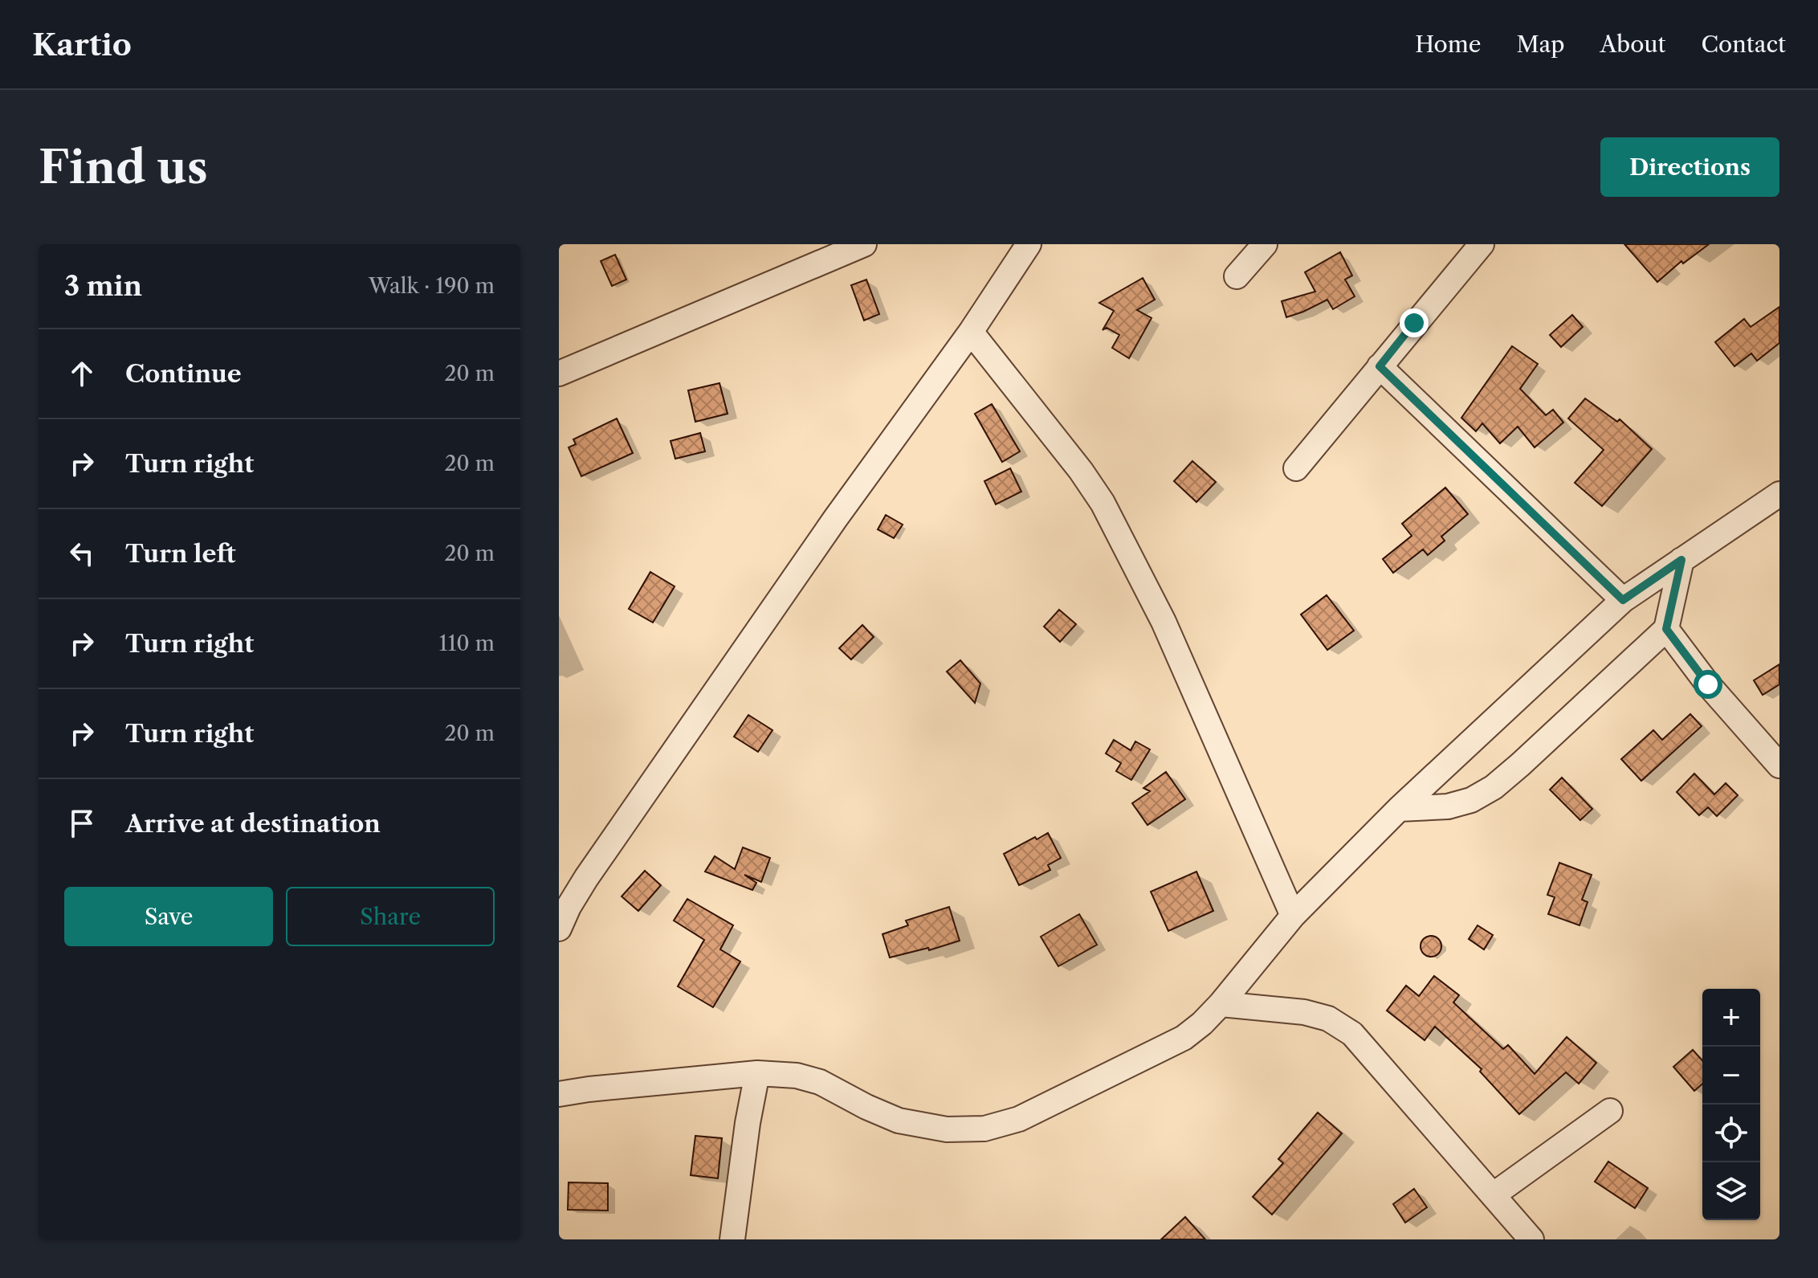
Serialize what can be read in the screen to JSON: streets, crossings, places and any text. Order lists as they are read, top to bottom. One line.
{"page":{"header":"Kartio","nav":["Home","Map","About","Contact"],"buttons":["Directions",["Save","Share"]],"title":"Find us","heading":["3 min","Walk · 190 m"],"list":[["Continue","20 m"],["Turn right","20 m"],["Turn left","20 m"],["Turn right","110 m"],["Turn right","20 m"],"Arrive at destination"],"map_buttons":["+","−"]}}
